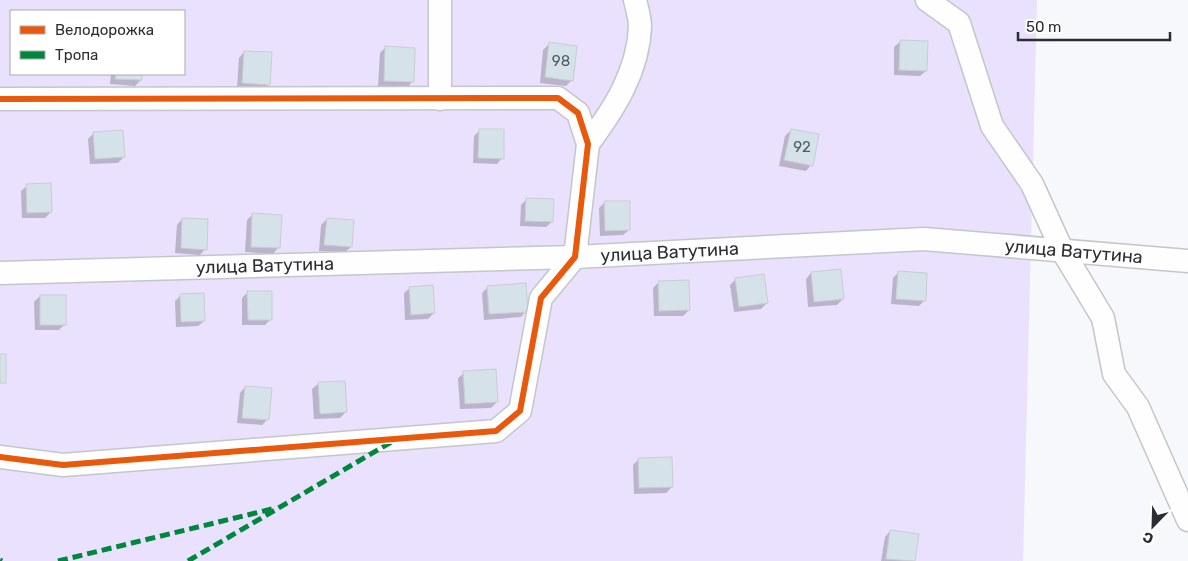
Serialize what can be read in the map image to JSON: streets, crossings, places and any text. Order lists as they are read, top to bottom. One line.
{"streets":{"street":["улица Ватутина"]},"house_numbers":["98","92"],"legend":["Велодорожка","Тропа"],"scale_bar":"50 m","north":"bottom left"}
